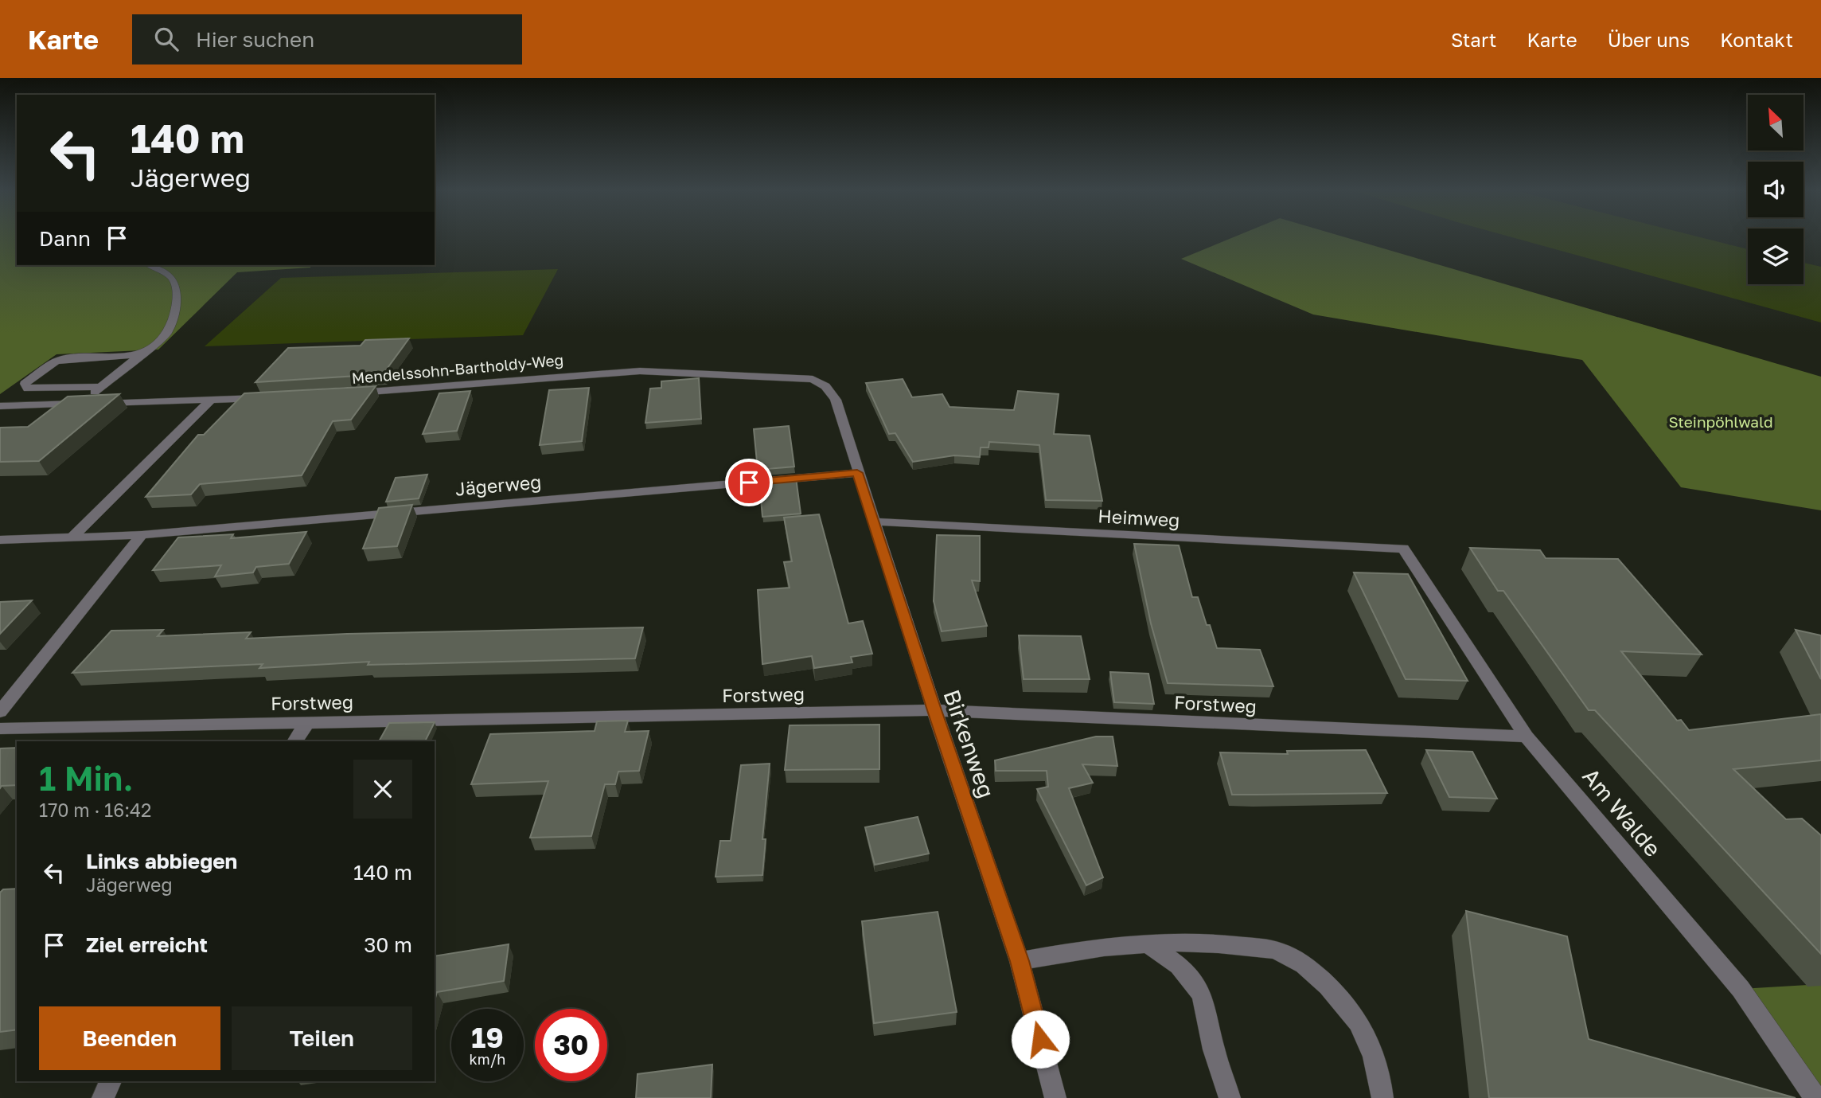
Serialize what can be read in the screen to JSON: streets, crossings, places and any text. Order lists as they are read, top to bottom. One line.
{"streets":{"street":["Mendelssohn-Bartholdy-Weg","Jägerweg","Heimweg","Forstweg","Birkenweg","Am Walde"]},"crossings":[["Mendelssohn-Bartholdy-Weg","Birkenweg"],["Jägerweg","Birkenweg"],["Heimweg","Birkenweg"],["Heimweg","Am Walde"],["Forstweg","Birkenweg"],["Forstweg","Am Walde"]],"parks":["Steinpöhlwald"],"north":"top left","page":{"header":"Karte","search":"Hier suchen","nav":["Start","Karte","Über uns","Kontakt"],"turn":["140 m","Jägerweg"],"then":"Dann","heading":["1 Min.","170 m · 16:42"],"list":[{"name":"Links abbiegen","note":"Jägerweg","value":"140 m"},{"name":"Ziel erreicht","value":"30 m"}],"buttons":["Beenden","Teilen"],"speed":"19 km/h","limit":"30"}}
